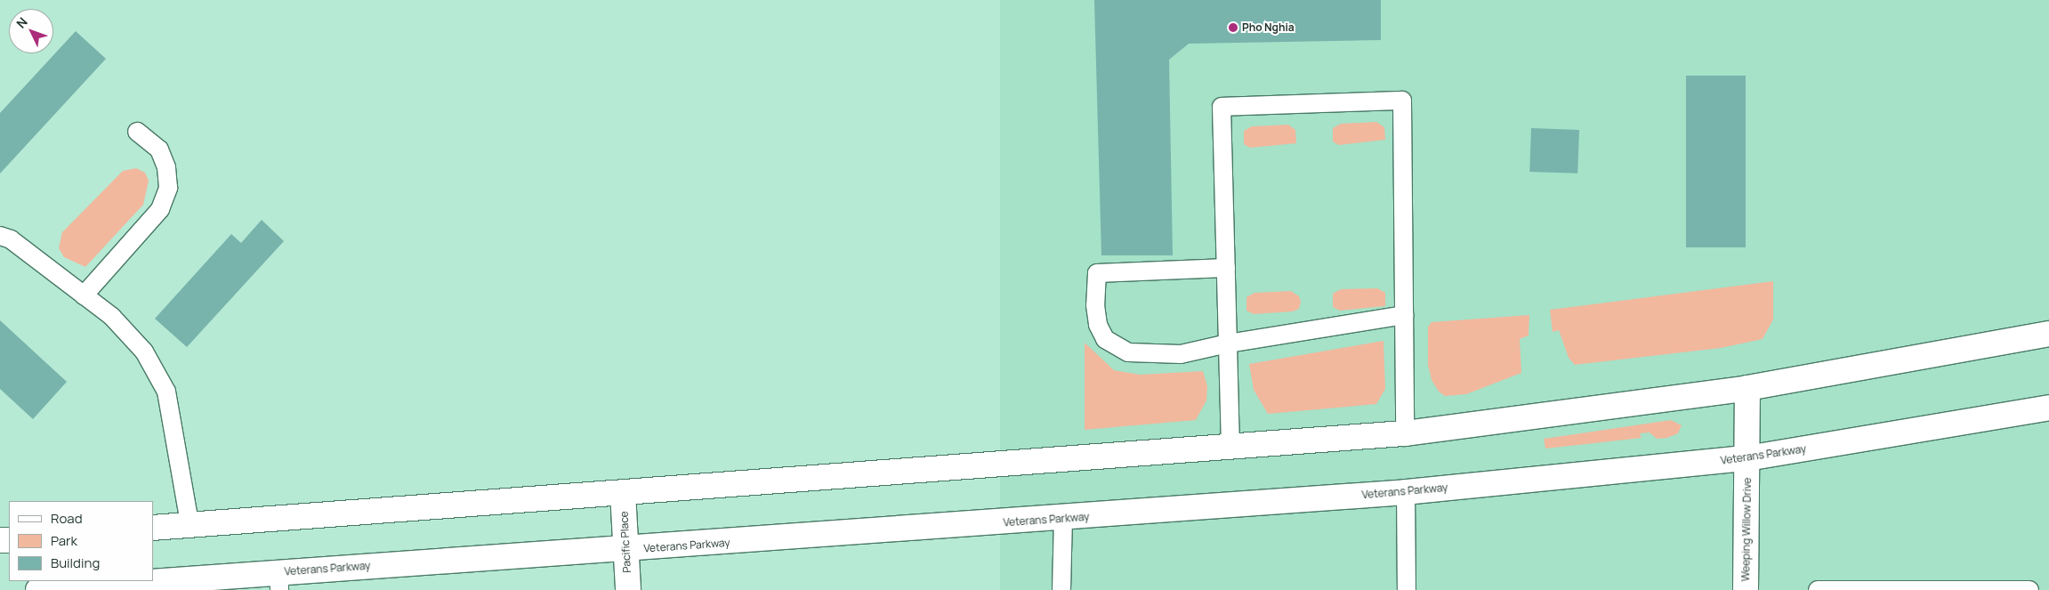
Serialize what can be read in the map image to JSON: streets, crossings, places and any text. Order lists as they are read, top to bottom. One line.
{"streets":{"main road":["Veterans Parkway","Weeping Willow Drive","Pacific Place"]},"crossings":[["Veterans Parkway","Weeping Willow Drive"],["Veterans Parkway","Pacific Place"]],"places":["Pho Nghia"],"legend":["Road","Park","Building"],"north":"top left"}
